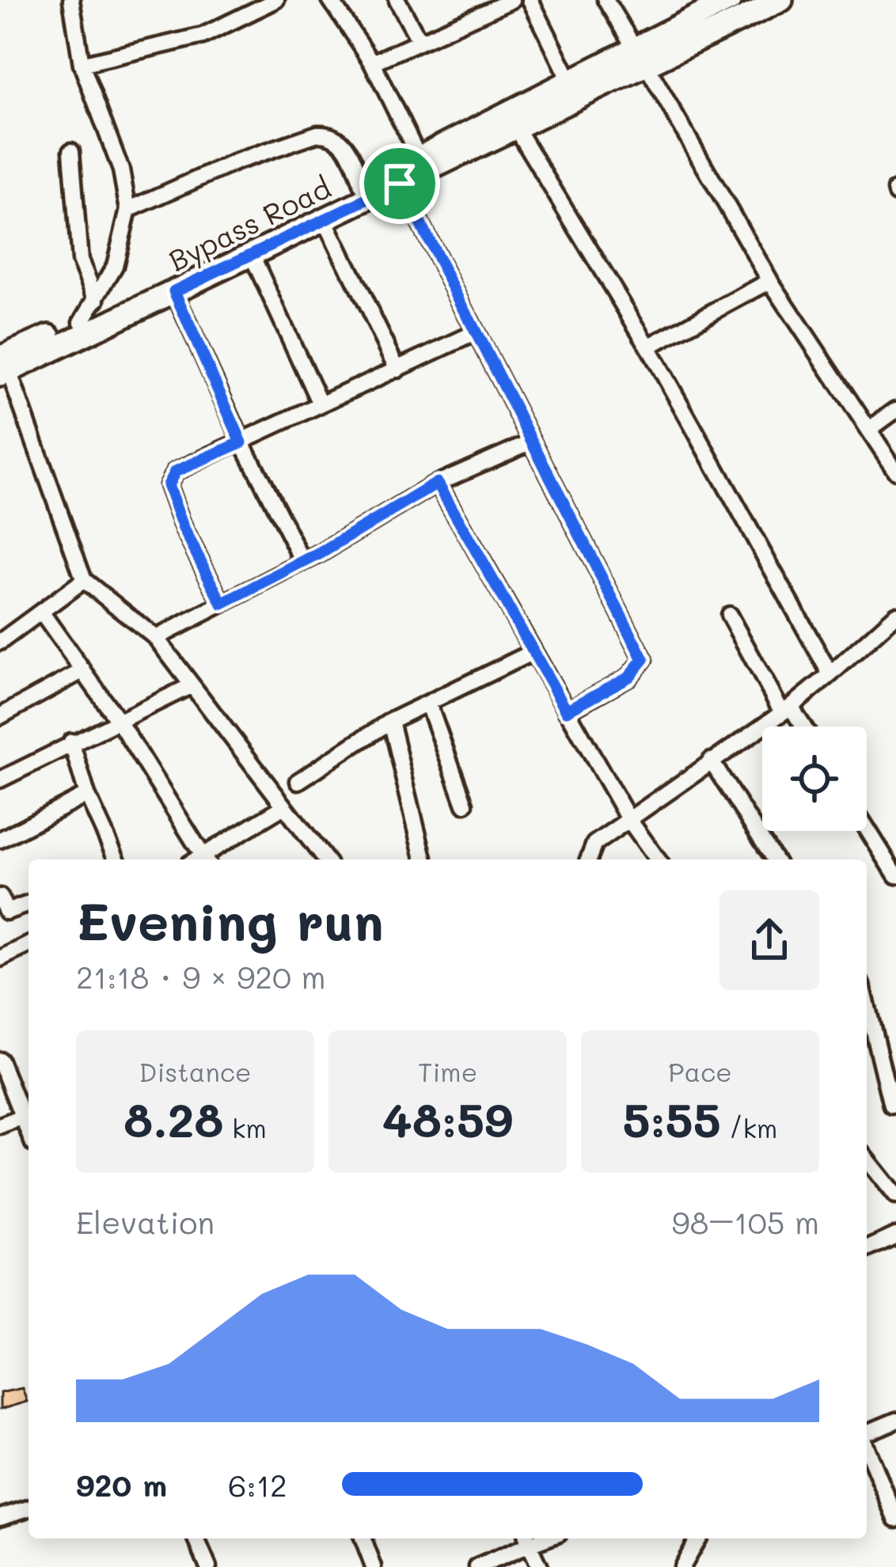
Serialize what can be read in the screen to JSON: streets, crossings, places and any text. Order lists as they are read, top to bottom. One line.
{"streets":{"main road":["Bypass Road"]},"page":{"heading":["Evening run","21:18 · 9 × 920 m"],"stats":[["Distance","8.28 km"],["Time","48:59"],["Pace","5:55 /km"]],"chart":["Elevation","98–105 m"],"list":[{"name":"920 m","note":"6:12"}]}}
